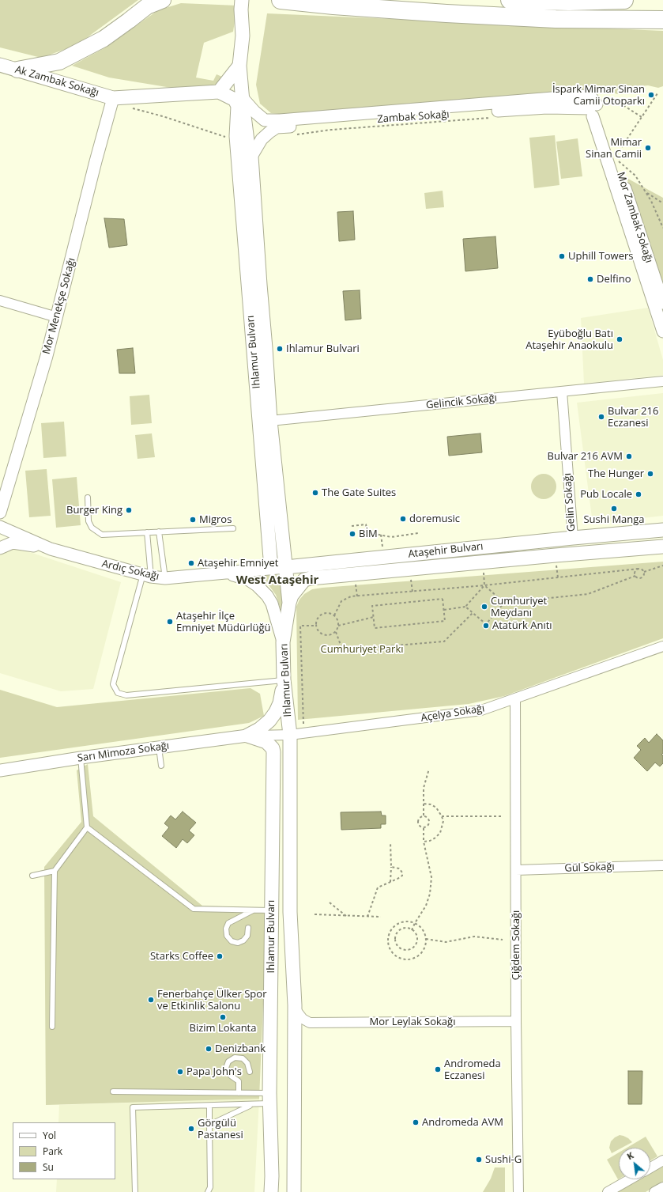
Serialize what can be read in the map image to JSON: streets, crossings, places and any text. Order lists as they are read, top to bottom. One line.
{"streets":{"main road":["Ak Zambak Sokağı","Ihlamur Bulvarı","Ataşehir Bulvarı"],"street":["Zambak Sokağı","Mor Zambak Sokağı","Mor Menekşe Sokağı","Gelincik Sokağı","Gelin Sokağı","Ardıç Sokağı","Açelya Sokağı","Sarı Mimoza Sokağı","Gül Sokağı","Çiğdem Sokağı","Mor Leylak Sokağı"]},"crossings":[["Ak Zambak Sokağı","Mor Menekşe Sokağı"],["Ak Zambak Sokağı","Ihlamur Bulvarı"],["Zambak Sokağı","Mor Zambak Sokağı"],["Zambak Sokağı","Ihlamur Bulvarı"],["Ihlamur Bulvarı","Gelincik Sokağı"],["Ihlamur Bulvarı","Ataşehir Bulvarı"],["Ihlamur Bulvarı","Ardıç Sokağı"],["Ihlamur Bulvarı","Açelya Sokağı"],["Ihlamur Bulvarı","Sarı Mimoza Sokağı"],["Ihlamur Bulvarı","Mor Leylak Sokağı"],["Gelincik Sokağı","Gelin Sokağı"],["Gelin Sokağı","Ataşehir Bulvarı"],["Ataşehir Bulvarı","Ardıç Sokağı"],["Açelya Sokağı","Sarı Mimoza Sokağı"],["Açelya Sokağı","Çiğdem Sokağı"],["Gül Sokağı","Çiğdem Sokağı"],["Çiğdem Sokağı","Mor Leylak Sokağı"]],"districts":["West Ataşehir"],"parks":["Cumhuriyet Parkı"],"places":["İspark Mimar Sinan Camii Otoparkı","Mimar Sinan Camii","Uphill Towers","Delfino","Eyüboğlu Batı Ataşehir Anaokulu","Ihlamur Bulvari","Bulvar 216 Eczanesi","Bulvar 216 AVM","The Hunger","The Gate Suites","Pub Locale","Sushi Manga","Burger King","doremusic","Migros","BİM","Ataşehir Emniyet","Cumhuriyet Meydanı","Ataşehir İlçe Emniyet Müdürlüğü","Atatürk Anıtı","Starks Coffee","Fenerbahçe Ülker Spor ve Etkinlik Salonu","Bizim Lokanta","Denizbank","Andromeda Eczanesi","Papa John's","Andromeda AVM","Görgülü Pastanesi","Sushi-G"],"legend":["Yol","Park","Su"],"north":"top left"}
